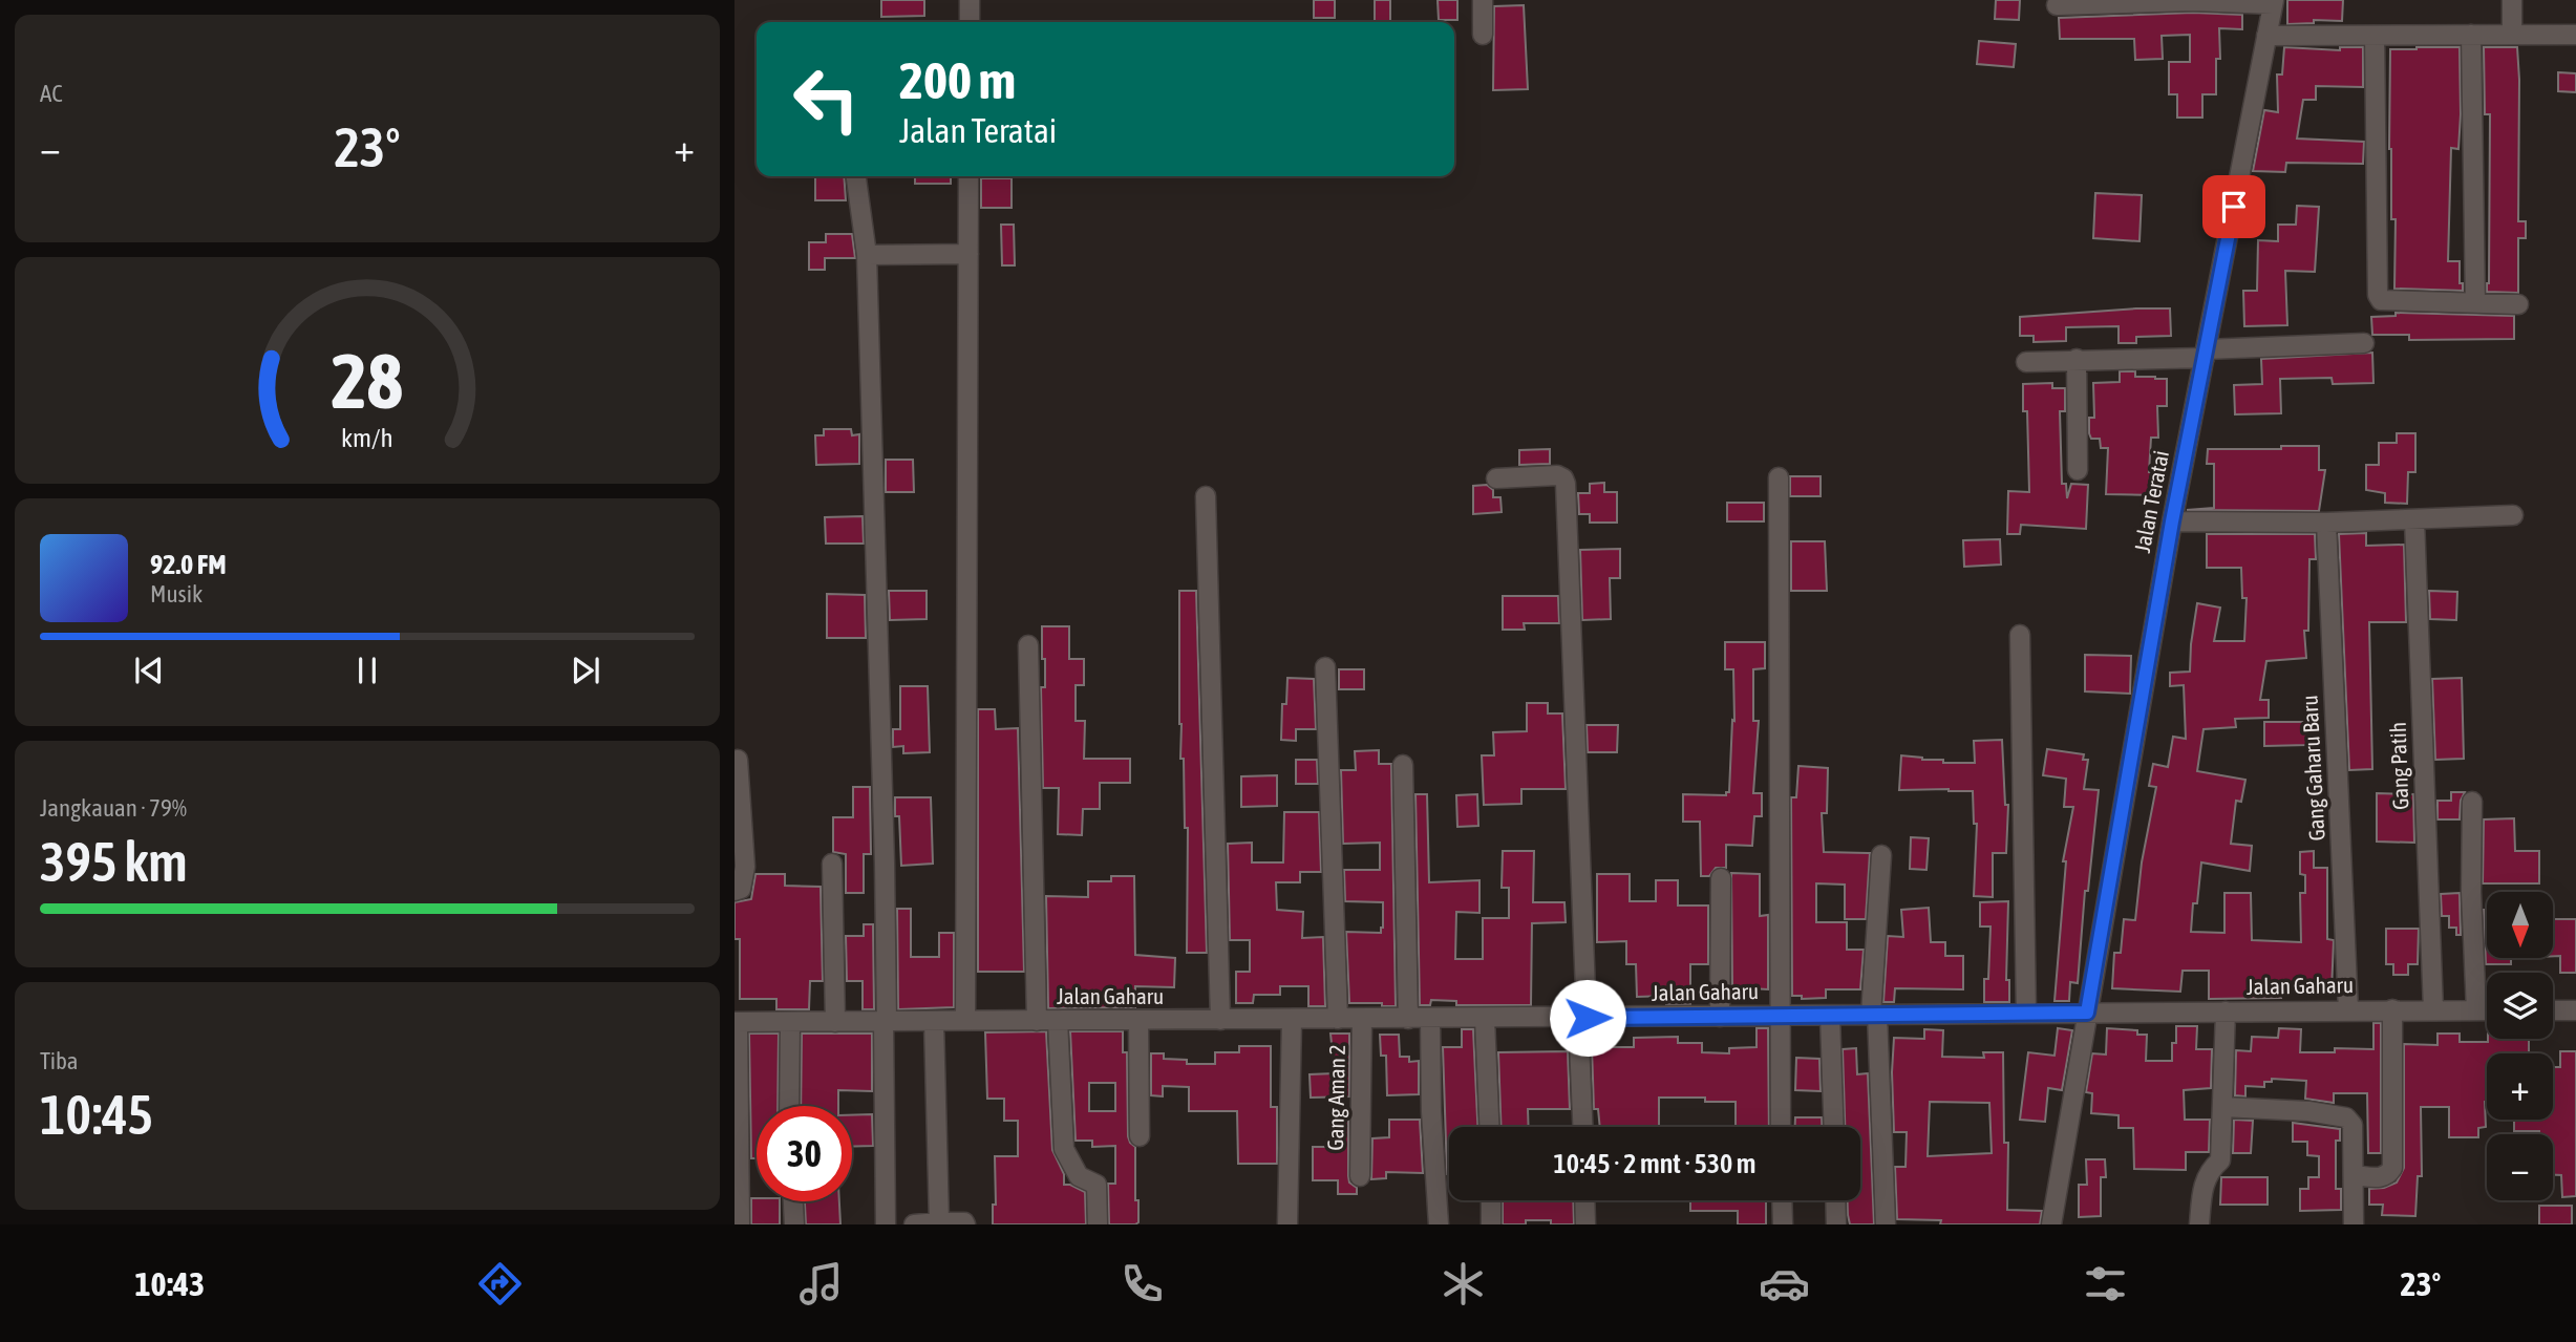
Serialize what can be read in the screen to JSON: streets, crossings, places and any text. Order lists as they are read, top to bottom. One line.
{"streets":{"street":["Jalan Teratai","Gang Patih","Gang Gaharu Baru","Jalan Gaharu","Gang Aman 2"]},"crossings":[["Jalan Teratai","Jalan Gaharu"],["Gang Patih","Jalan Gaharu"],["Gang Gaharu Baru","Jalan Gaharu"],["Jalan Gaharu","Gang Aman 2"]],"north":"bottom","page":{"tile":["AC",["Jangkauan · 79%","395 km"],["Tiba","10:45"]],"turn":["200 m","Jalan Teratai"],"heat":["−","23°","+"],"song":["92.0 FM","Musik"],"map_buttons":["+","−"],"limit":"30","trip":"10:45 · 2 mnt · 530 m","tabs":["10:43","23°"],"gauge":["28","km/h"]}}
